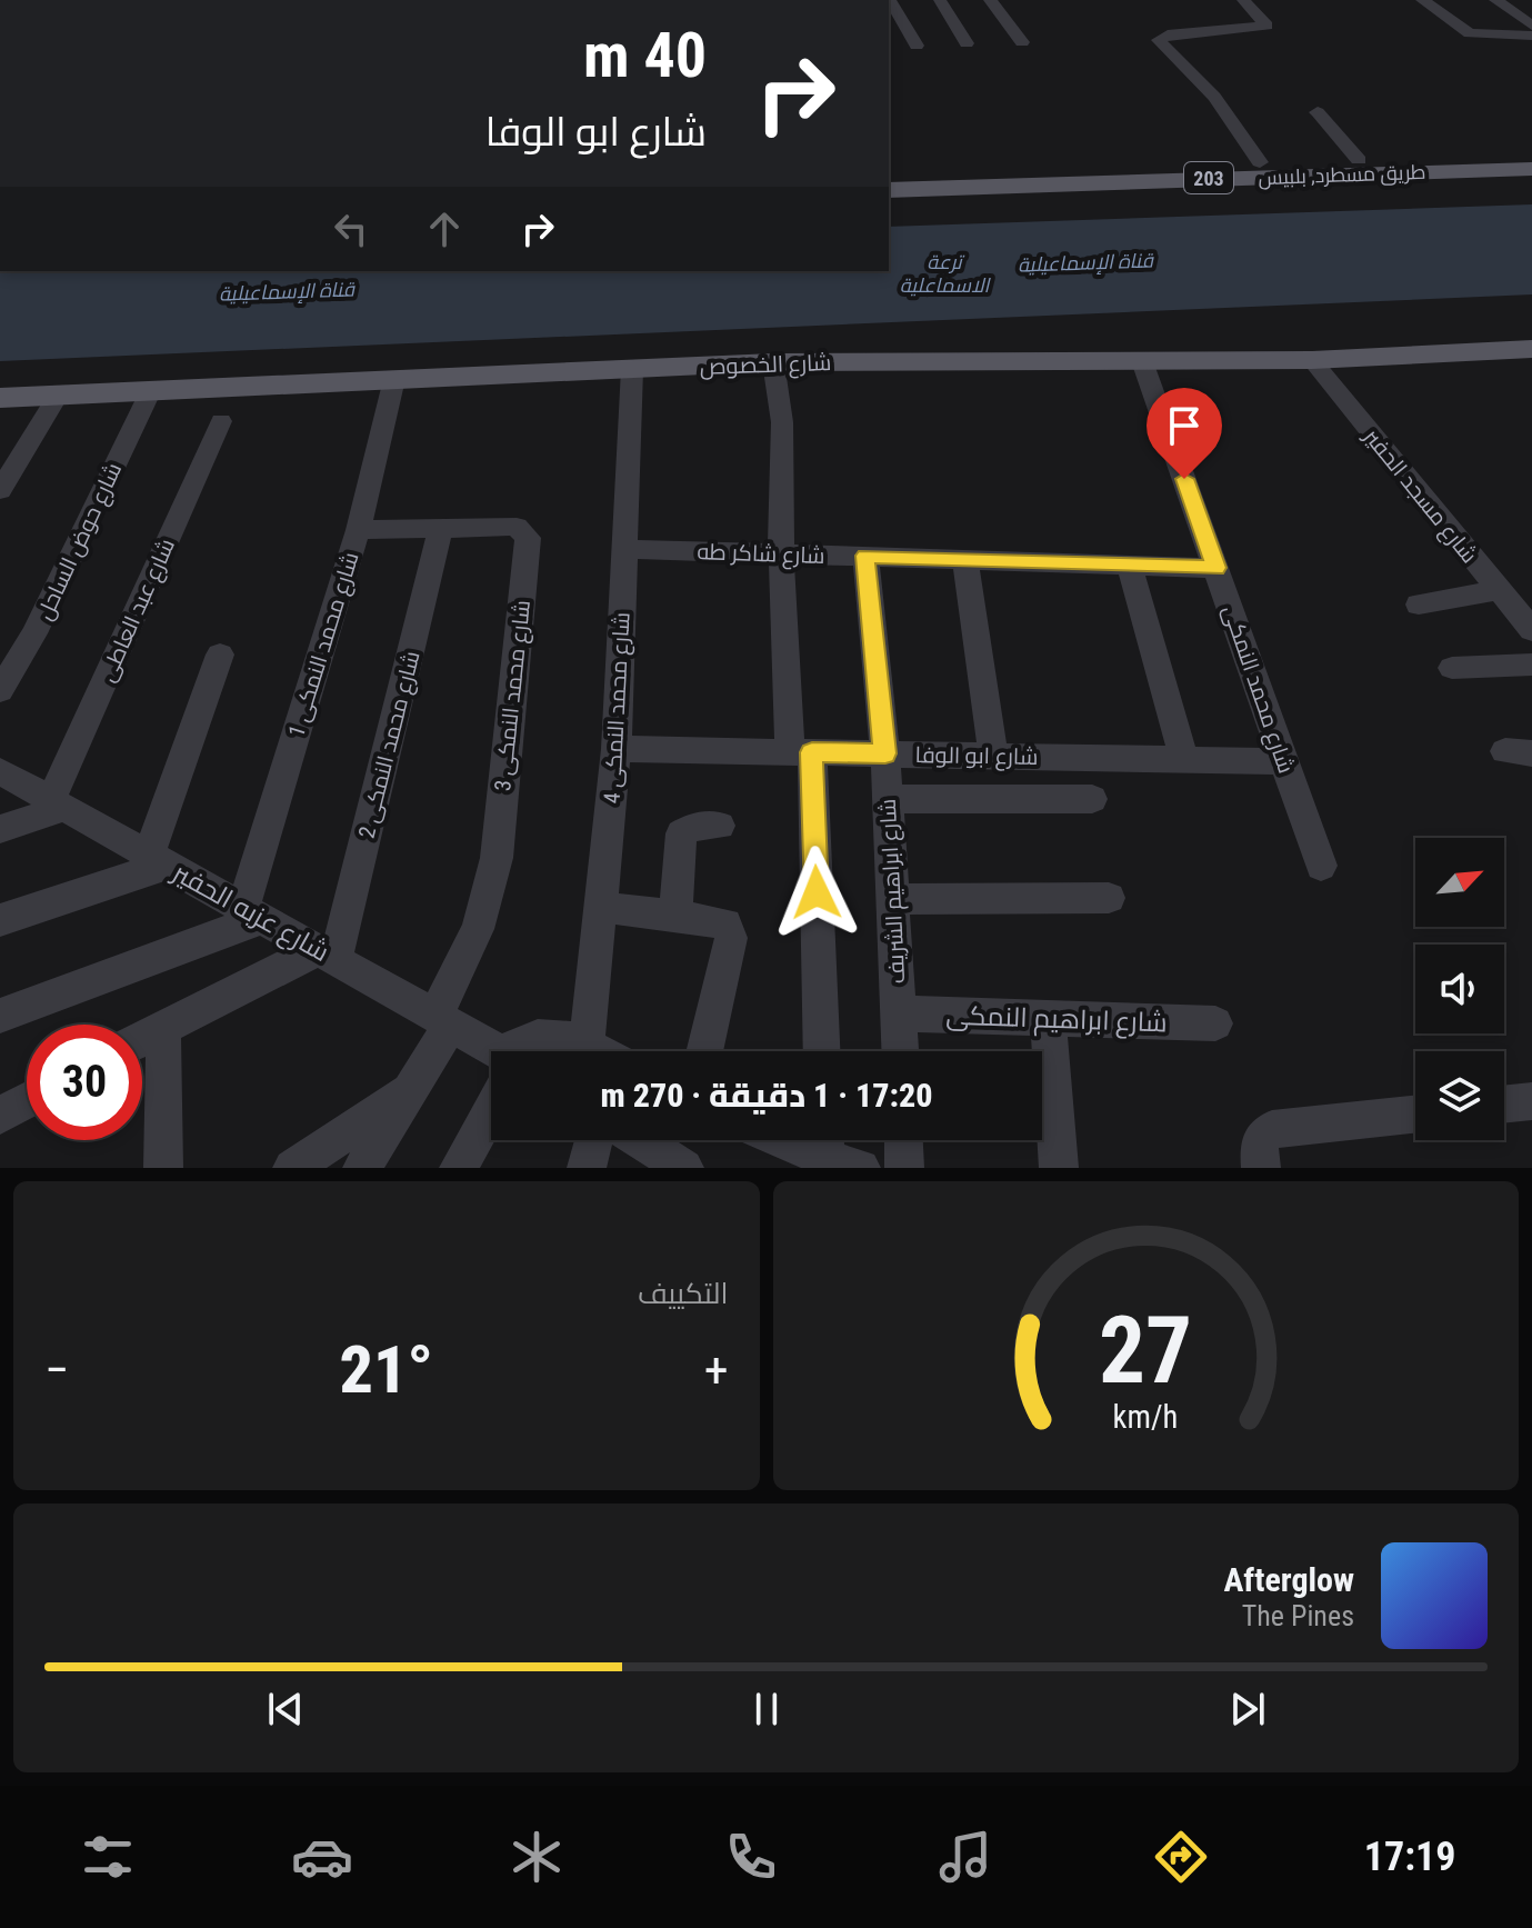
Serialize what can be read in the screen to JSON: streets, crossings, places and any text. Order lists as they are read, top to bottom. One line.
{"streets":{"main road":["طريق مسطرد, بلبيس","203","شارع الخصوص"],"street":["شارع مسجد الحفير","شارع حوض الساحل","شارع شاكر طه","شارع عبد العاطى","شارع محمد النمكى 1","شارع محمد النمكى","شارع محمد النمكى 3","شارع محمد النمكى 4","شارع محمد النمكى 2","شارع ابو الوفا","شارع ابراهيم الشريف","شارع عزبه الحفير","شارع ابراهيم النمكى"]},"crossings":[["شارع الخصوص","شارع مسجد الحفير"],["شارع الخصوص","شارع حوض الساحل"],["شارع الخصوص","شارع محمد النمكى 1"],["شارع الخصوص","شارع محمد النمكى"],["شارع الخصوص","شارع محمد النمكى 4"],["شارع شاكر طه","شارع محمد النمكى"],["شارع شاكر طه","شارع محمد النمكى 4"],["شارع شاكر طه","شارع ابراهيم الشريف"],["شارع عبد العاطى","شارع عزبه الحفير"],["شارع محمد النمكى 1","شارع محمد النمكى 3"],["شارع محمد النمكى 1","شارع عزبه الحفير"],["شارع محمد النمكى","شارع ابو الوفا"],["شارع محمد النمكى 3","شارع محمد النمكى 2"],["شارع محمد النمكى 3","شارع عزبه الحفير"],["شارع محمد النمكى 4","شارع ابو الوفا"],["شارع محمد النمكى 2","شارع عزبه الحفير"],["شارع ابو الوفا","شارع ابراهيم الشريف"],["شارع ابراهيم الشريف","شارع ابراهيم النمكى"]],"water":["ترعة الاسماعلية","قناة الإسماعيلية"],"north":"top right","page":{"turn":["40 m","شارع ابو الوفا"],"limit":"30","trip":"17:20 · 1 دقيقة · 270 m","tile":"التكييف","heat":["−","21°","+"],"song":["Afterglow","The Pines"],"tabs":"17:19","gauge":["27","km/h"]}}
